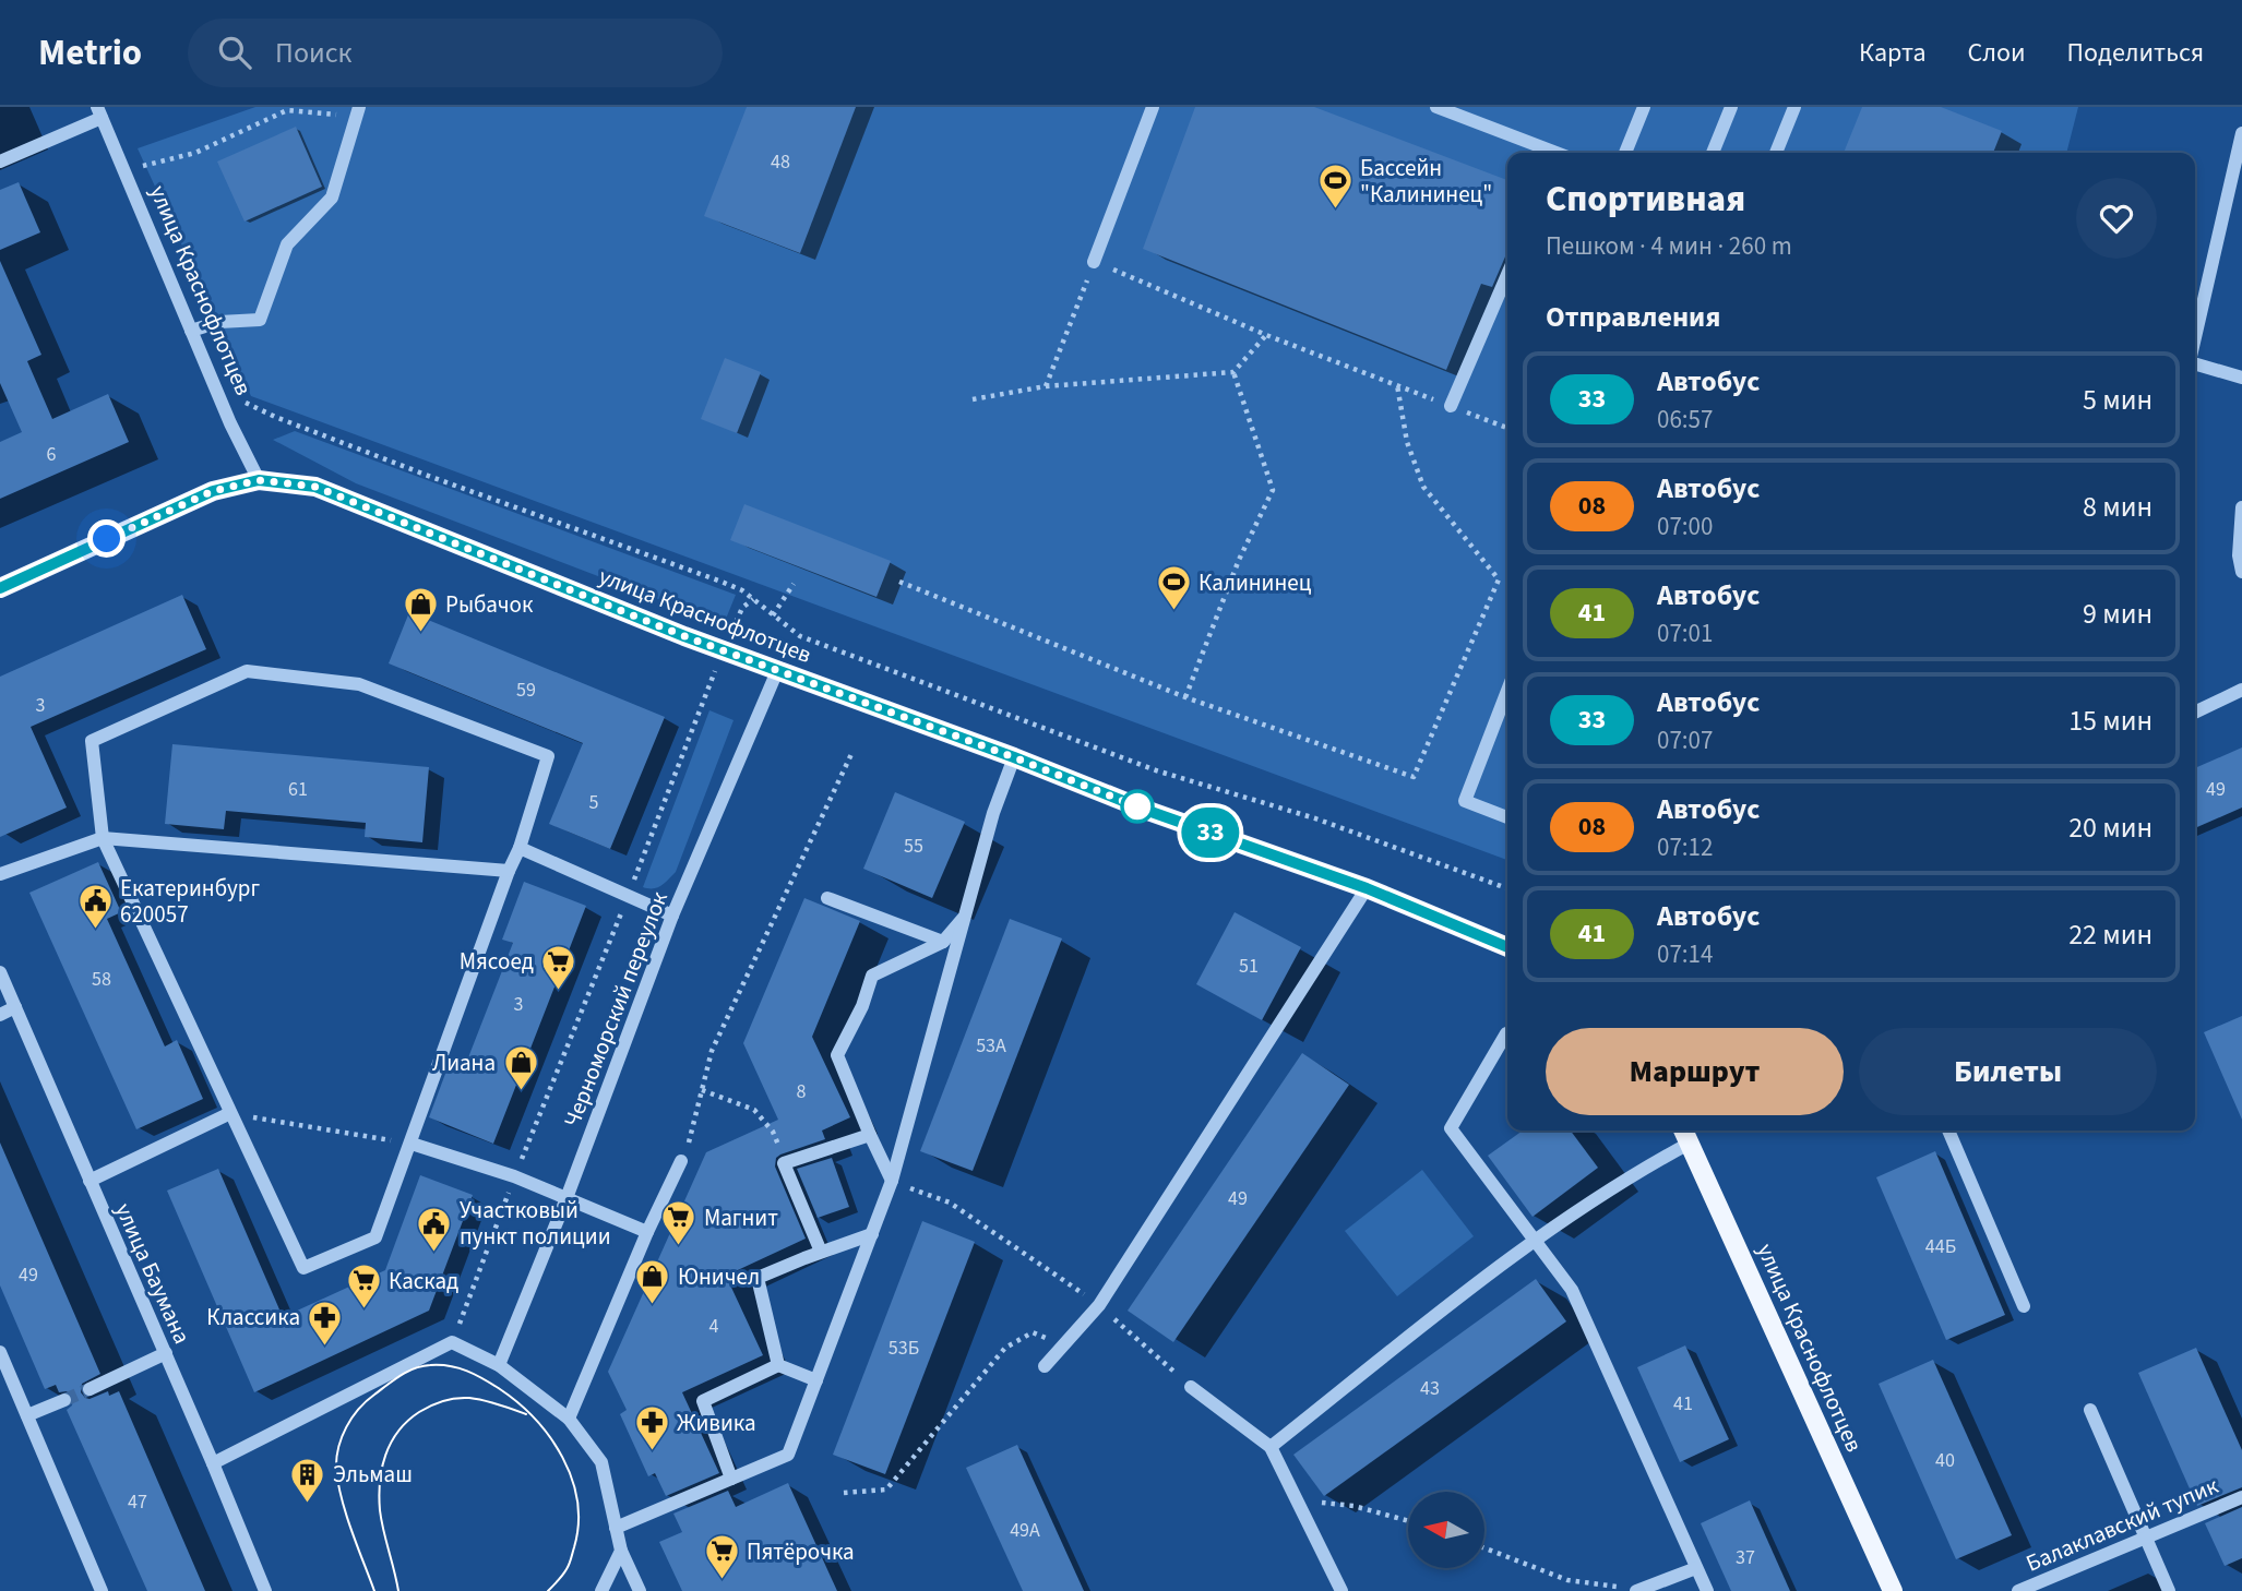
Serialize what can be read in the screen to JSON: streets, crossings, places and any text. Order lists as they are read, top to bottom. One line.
{"streets":{"main road":["улица Краснофлотцев"],"street":["Черноморский переулок","улица Баумана","Балаклавский тупик"]},"crossings":[["улица Краснофлотцев","Черноморский переулок"]],"places":{"sports":["Бассейн \"Калининец\"","Калининец"],"shop":["Рыбачок","Лиана","Юничел"],"public building":["Екатеринбург 620057","Участковый пункт полиции"],"supermarket":["Мясоед","Магнит","Каскад","Пятёрочка"],"pharmacy":["Классика","Живика"],"building":["Эльмаш"]},"lines":["bus line 33"],"house_numbers":["48","6","59","3","61","49","5","55","51","58","3","53А","8","49","44Б","49","4","53Б","43","41","40","47","49А","37"],"north":"left","page":{"header":"Metrio","search":"Поиск","nav":["Карта","Слои","Поделиться"],"on_map":"33","heading":[["Спортивная","Пешком · 4 мин · 260 m"],"Отправления"],"list":[{"mark":"33","name":"Автобус","note":"06:57","value":"5 мин"},{"mark":"08","name":"Автобус","note":"07:00","value":"8 мин"},{"mark":"41","name":"Автобус","note":"07:01","value":"9 мин"},{"mark":"33","name":"Автобус","note":"07:07","value":"15 мин"},{"mark":"08","name":"Автобус","note":"07:12","value":"20 мин"},{"mark":"41","name":"Автобус","note":"07:14","value":"22 мин"}],"buttons":["Маршрут","Билеты"]}}
